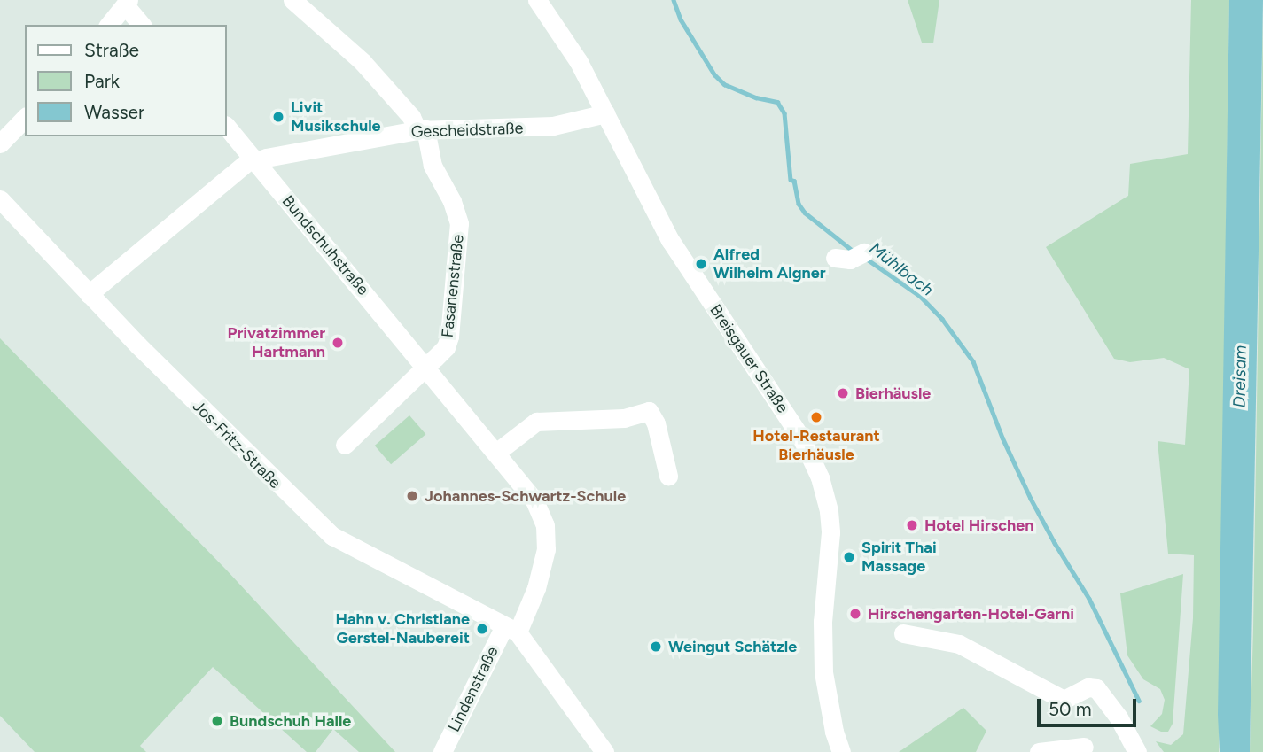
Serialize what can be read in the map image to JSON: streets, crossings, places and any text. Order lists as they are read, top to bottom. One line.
{"streets":{"street":["Gescheidstraße","Bundschuhstraße","Fasanenstraße","Breisgauer Straße","Jos-Fritz-Straße","Lindenstraße"]},"crossings":[["Gescheidstraße","Bundschuhstraße"],["Gescheidstraße","Fasanenstraße"],["Gescheidstraße","Breisgauer Straße"],["Gescheidstraße","Jos-Fritz-Straße"],["Bundschuhstraße","Fasanenstraße"],["Bundschuhstraße","Jos-Fritz-Straße"],["Bundschuhstraße","Lindenstraße"],["Jos-Fritz-Straße","Lindenstraße"]],"water":["Mühlbach","Dreisam"],"places":["Livit Musikschule","Alfred Wilhelm Algner","Privatzimmer Hartmann","Bierhäusle","Hotel-Restaurant Bierhäusle","Johannes-Schwartz-Schule","Hotel Hirschen","Spirit Thai Massage","Hirschengarten-Hotel-Garni","Hahn v. Christiane Gerstel-Naubereit","Weingut Schätzle","Bundschuh Halle"],"legend":["Straße","Park","Wasser"],"scale_bar":"50 m"}
